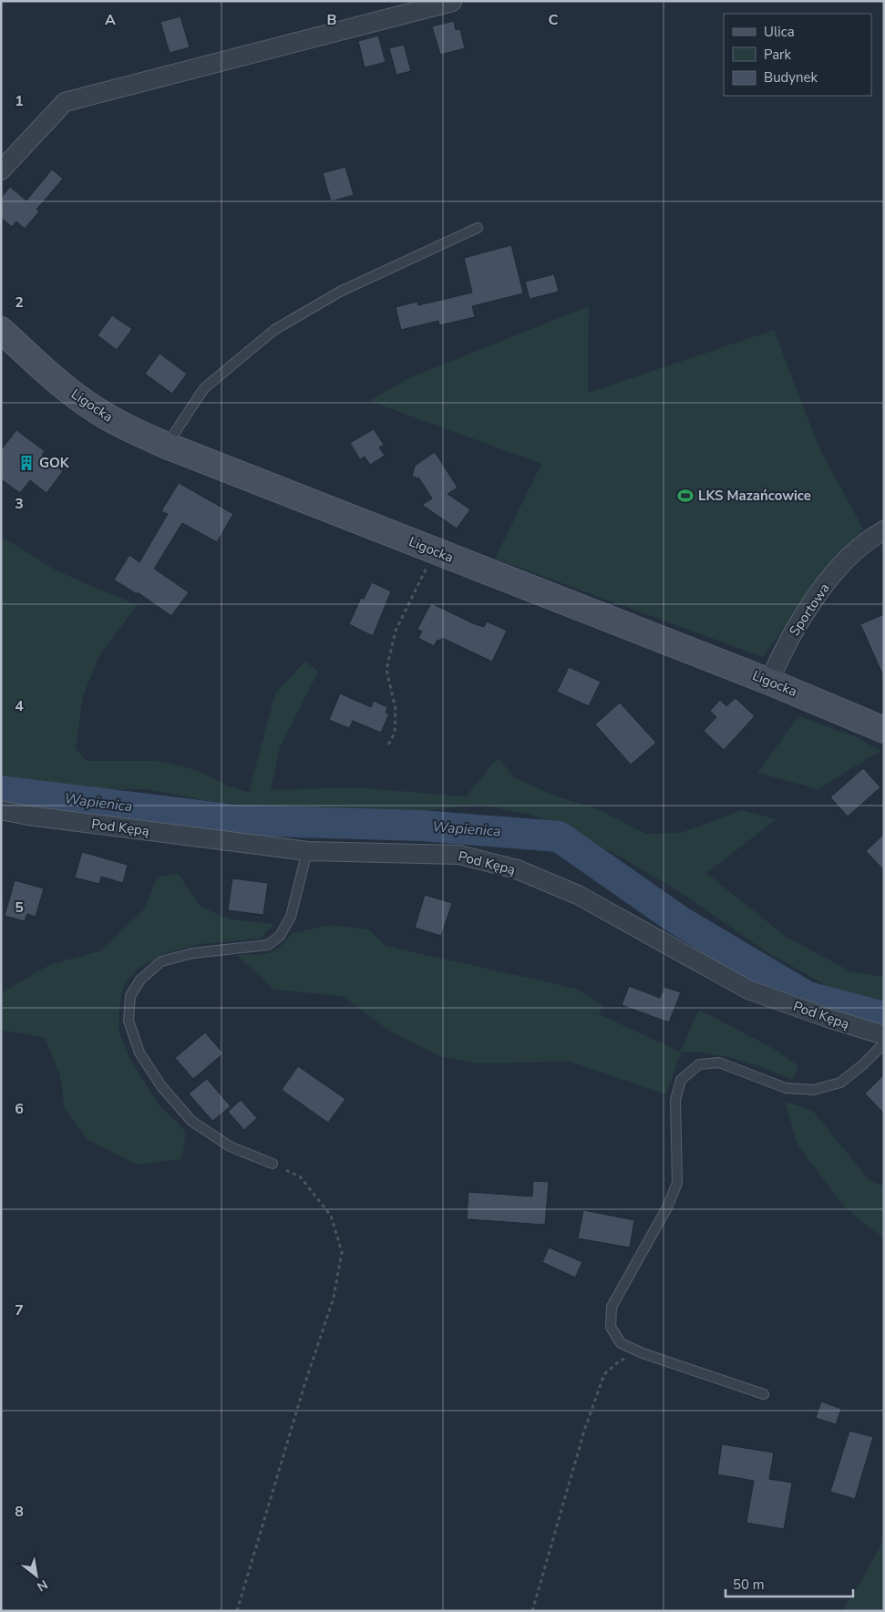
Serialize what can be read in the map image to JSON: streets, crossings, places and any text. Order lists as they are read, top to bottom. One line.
{"streets":{"street":["Ligocka","Sportowa","Pod Kępą"]},"crossings":[["Ligocka","Sportowa"]],"water":["Wapienica"],"places":{"building":["GOK"],"sports":["LKS Mazańcowice"]},"legend":["Ulica","Park","Budynek"],"scale_bar":"50 m","north":"bottom right","grid":{"columns":["A","B","C"],"rows":["1","2","3","4","5","6","7","8"]}}
